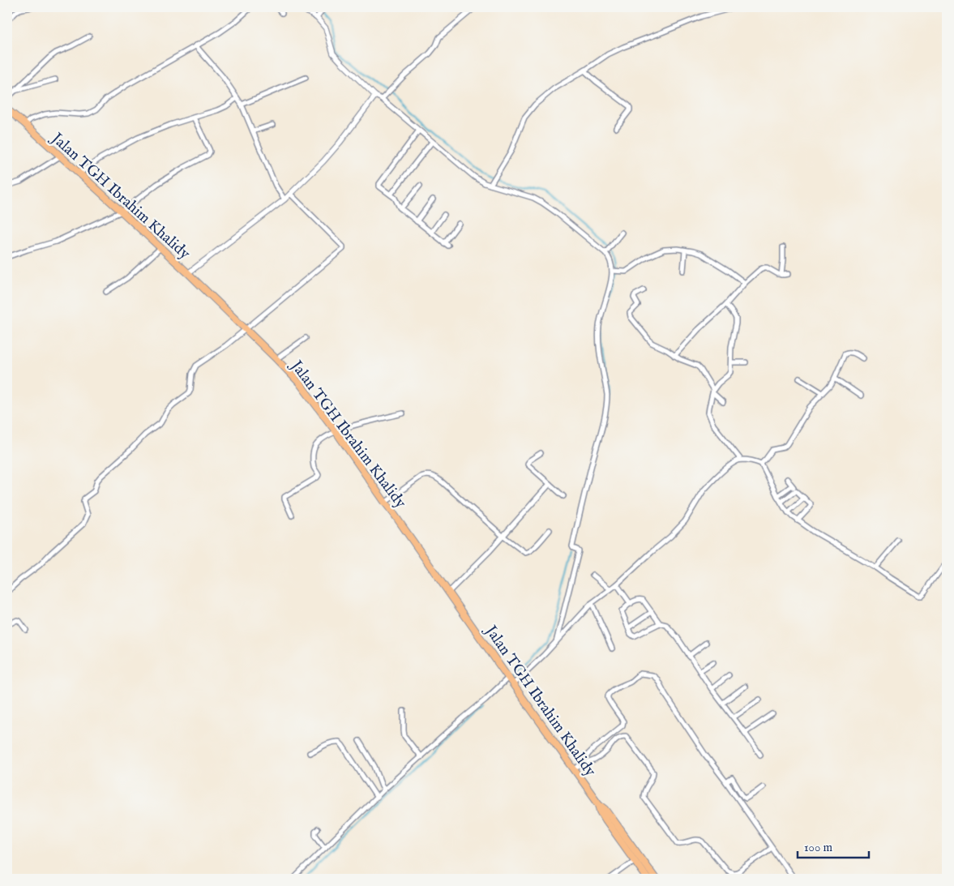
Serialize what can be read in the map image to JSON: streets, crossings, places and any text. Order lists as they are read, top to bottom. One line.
{"streets":{"main road":["Jalan TGH Ibrahim Khalidy"]},"scale_bar":"100 m"}
